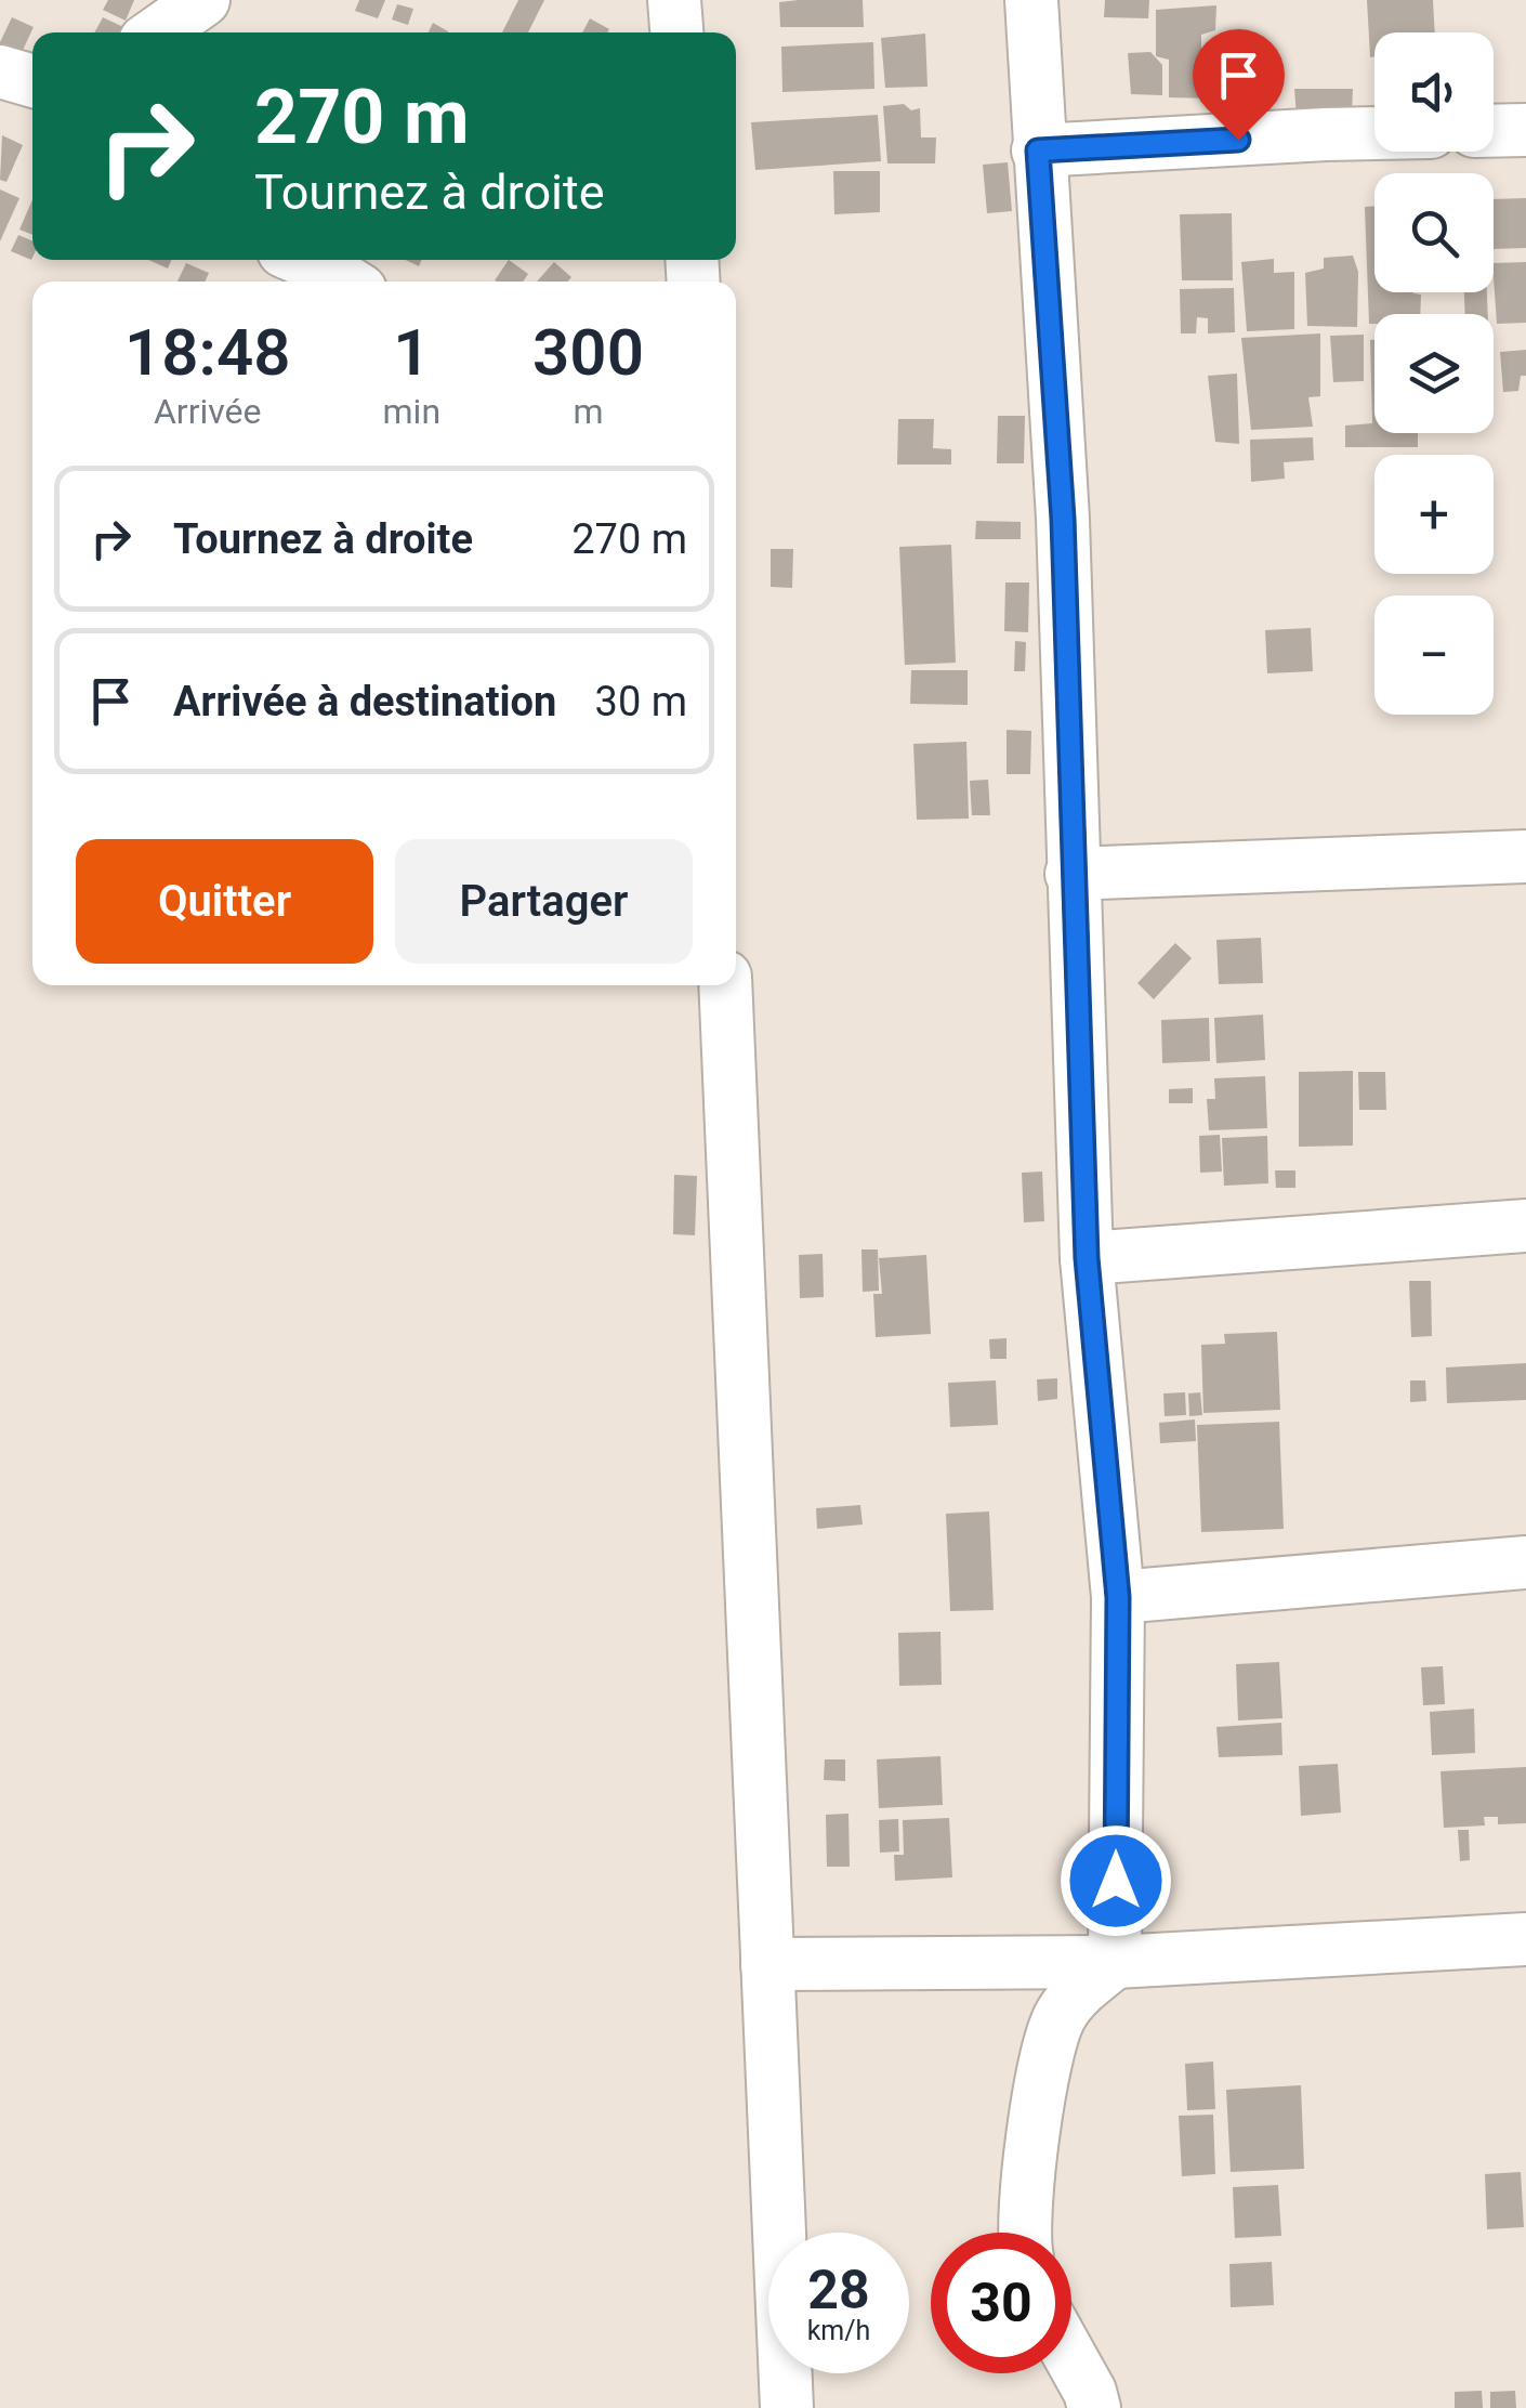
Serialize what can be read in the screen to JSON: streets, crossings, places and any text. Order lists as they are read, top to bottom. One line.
{"page":{"map_buttons":["+","−"],"turn":["270 m","Tournez à droite"],"eta":["18:48","Arrivée","1","min","300","m"],"list":[{"name":"Tournez à droite","value":"270 m"},{"name":"Arrivée à destination","value":"30 m"}],"buttons":["Quitter","Partager"],"speed":"28 km/h","limit":"30"}}
